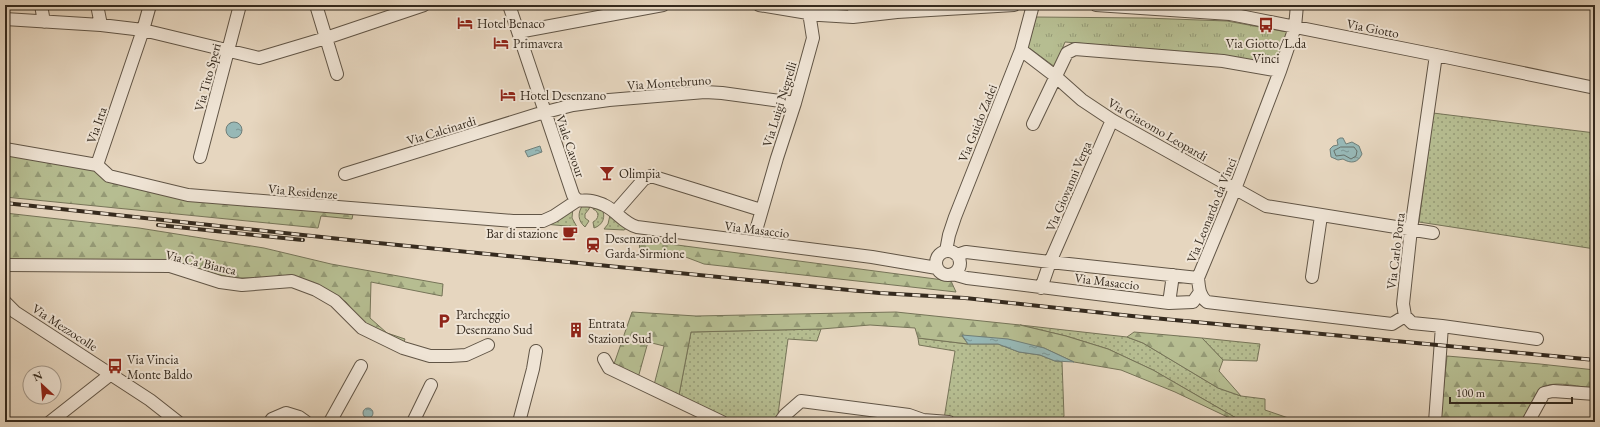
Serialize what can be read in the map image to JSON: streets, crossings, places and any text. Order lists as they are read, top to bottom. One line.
{"streets":{"street":["Via Giotto","Via Tito Speri","Via Montebruno","Via Luigi Negrelli","Via Guido Zadei","Via Irta","Via Giacomo Leopardi","Via Calcinardi","Viale Cavour","Via Giovanni Verga","Via Residenze","Via Leonardo da Vinci","Via Masaccio","Via Carlo Porta","Via Ca' Bianca","Via Mezzocolle"]},"crossings":[["Via Giotto","Via Leonardo da Vinci"],["Via Giotto","Via Carlo Porta"],["Via Montebruno","Via Luigi Negrelli"],["Via Montebruno","Via Calcinardi"],["Via Montebruno","Viale Cavour"],["Via Guido Zadei","Via Giacomo Leopardi"],["Via Guido Zadei","Via Masaccio"],["Via Irta","Via Residenze"],["Via Giacomo Leopardi","Via Giovanni Verga"],["Via Giacomo Leopardi","Via Leonardo da Vinci"],["Via Giacomo Leopardi","Via Carlo Porta"],["Via Calcinardi","Viale Cavour"],["Viale Cavour","Via Residenze"],["Viale Cavour","Via Masaccio"],["Via Giovanni Verga","Via Masaccio"],["Via Residenze","Via Masaccio"],["Via Leonardo da Vinci","Via Masaccio"]],"places":{"hotel":["Hotel Benaco","Primavera","Hotel Desenzano"],"bus stop":["Via Giotto/L.da Vinci","Via Vincia Monte Baldo"],"bar":["Olimpia"],"cafe":["Bar di stazione"],"station":["Desenzano del Garda-Sirmione"],"parking":["Parcheggio Desenzano Sud"],"building":["Entrata Stazione Sud"]},"scale_bar":"100 m","north":"top left"}
